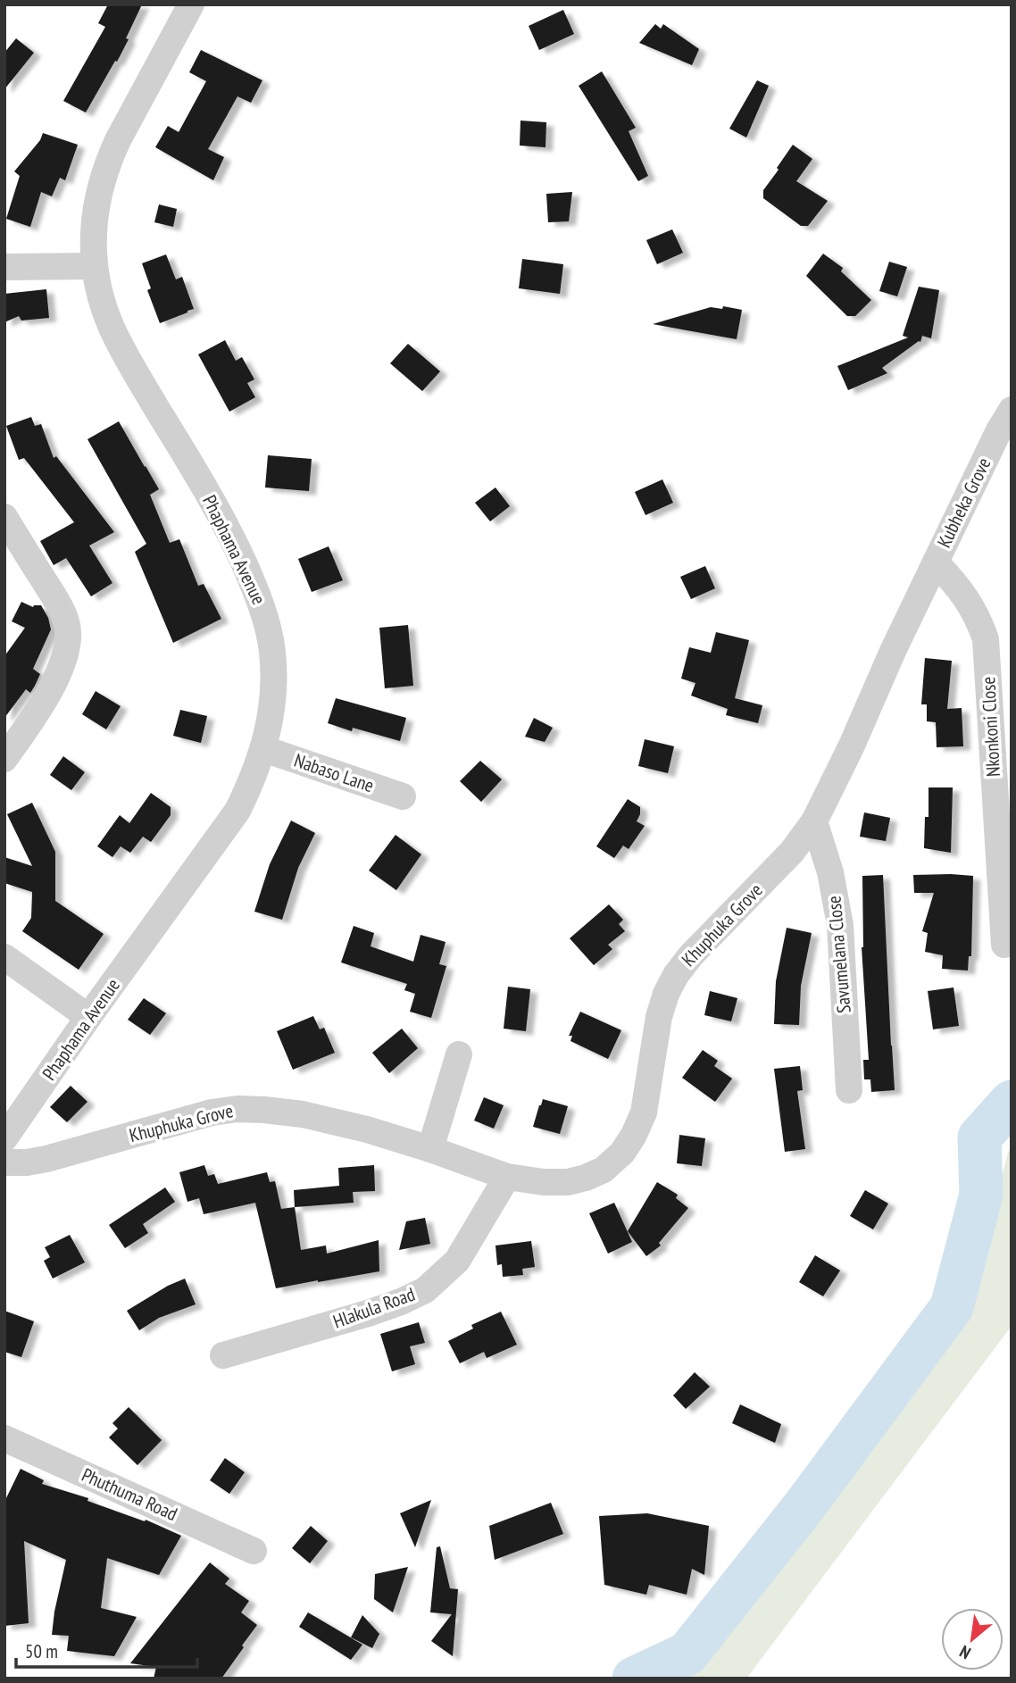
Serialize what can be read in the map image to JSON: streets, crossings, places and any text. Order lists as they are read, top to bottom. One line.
{"streets":{"street":["Kubheka Grove","Phaphama Avenue","Nkonkoni Close","Nabaso Lane","Khuphuka Grove","Savumelana Close","Hlakula Road","Phuthuma Road"]},"crossings":[["Kubheka Grove","Nkonkoni Close"],["Kubheka Grove","Khuphuka Grove"],["Phaphama Avenue","Nabaso Lane"],["Nkonkoni Close","Khuphuka Grove"],["Khuphuka Grove","Savumelana Close"],["Khuphuka Grove","Hlakula Road"]],"scale_bar":"50 m","north":"bottom left"}
